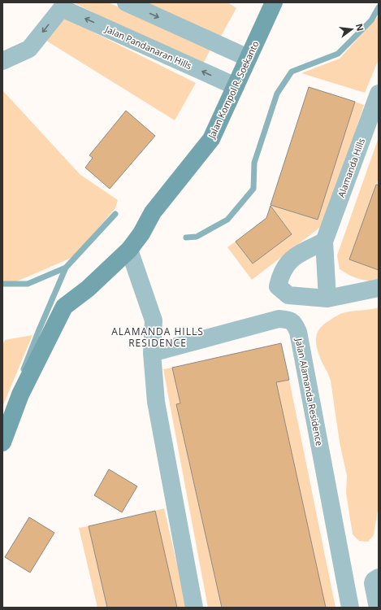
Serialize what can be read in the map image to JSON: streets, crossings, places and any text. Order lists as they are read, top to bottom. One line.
{"streets":{"main road":["Jalan Kompol R. Soekanto"],"street":["Jalan Pandanaran Hills","Alamanda Hills","Jalan Alamanda Residence"]},"crossings":[["Jalan Pandanaran Hills","Jalan Kompol R. Soekanto"]],"districts":["ALAMANDA HILLS RESIDENCE"],"north":"right"}
